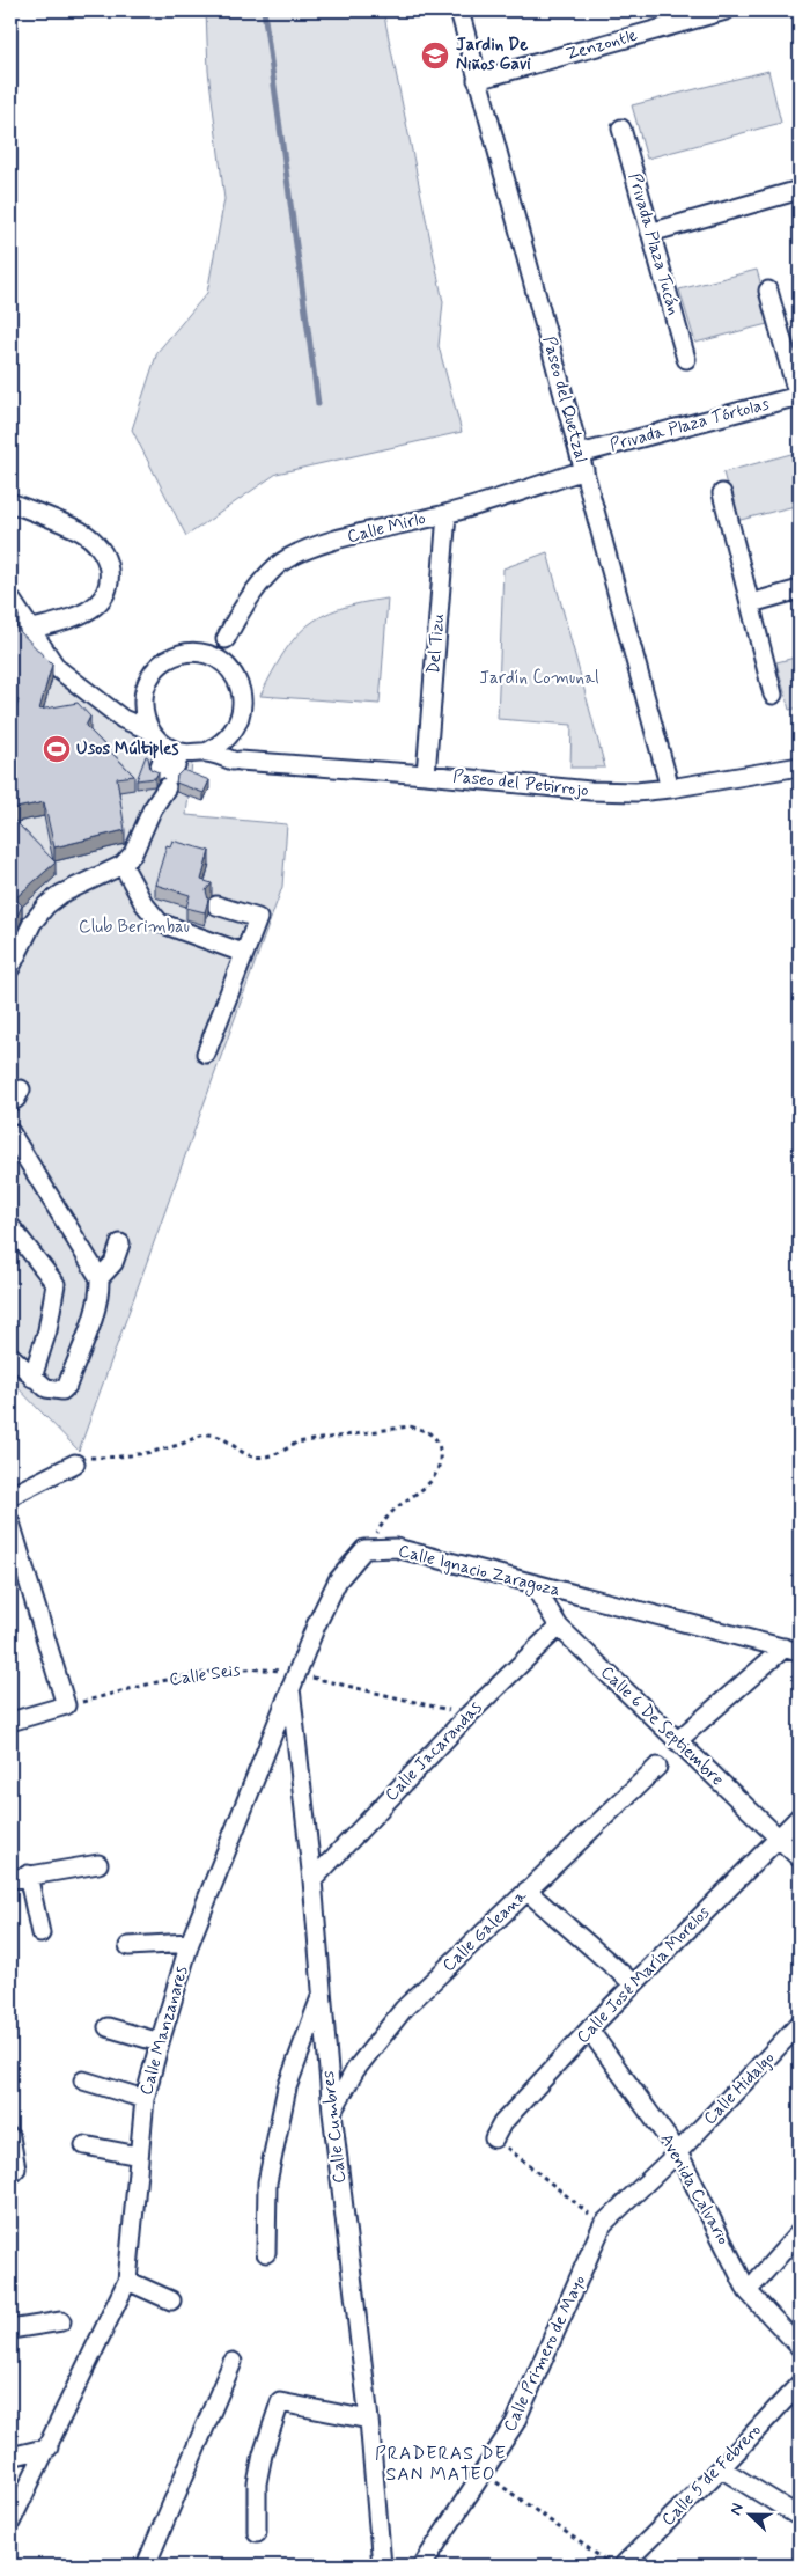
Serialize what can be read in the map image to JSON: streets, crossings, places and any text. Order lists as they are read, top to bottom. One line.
{"streets":{"street":["Zenzontle","Privada Plaza Tucán","Paseo del Quetzal","Privada Plaza Tórtolas","Calle Mirlo","Del Tizu","Paseo del Petirrojo","Calle Ignacio Zaragoza","Calle 6 De Septiembre","Calle Jacarandas","Calle Galeana","Calle José María Morelos","Calle Manzanares","Calle Hidalgo","Calle Cumbres","Avenida Calvario","Calle Primero de Mayo","Calle 5 de Febrero"],"path":["Calle Seis"]},"crossings":[["Zenzontle","Paseo del Quetzal"],["Paseo del Quetzal","Privada Plaza Tórtolas"],["Paseo del Quetzal","Calle Mirlo"],["Paseo del Quetzal","Paseo del Petirrojo"],["Privada Plaza Tórtolas","Calle Mirlo"],["Calle Mirlo","Del Tizu"],["Calle Mirlo","Paseo del Petirrojo"],["Del Tizu","Paseo del Petirrojo"],["Calle Ignacio Zaragoza","Calle 6 De Septiembre"],["Calle Ignacio Zaragoza","Calle Manzanares"],["Calle Seis","Calle Jacarandas"],["Calle Seis","Calle Manzanares"],["Calle Seis","Calle Cumbres"],["Calle 6 De Septiembre","Calle Jacarandas"],["Calle 6 De Septiembre","Calle José María Morelos"],["Calle Jacarandas","Calle Cumbres"],["Calle Galeana","Calle Cumbres"],["Calle José María Morelos","Avenida Calvario"],["Calle Manzanares","Calle Cumbres"],["Calle Hidalgo","Avenida Calvario"],["Calle Hidalgo","Calle Primero de Mayo"],["Avenida Calvario","Calle Primero de Mayo"]],"districts":["PRADERAS DE SAN MATEO"],"parks":["Jardín Comunal","Club Berimbau"],"places":{"school or university":["Jardin De Niños Gavi"],"sports":["Usos Múltiples"]},"north":"left"}
